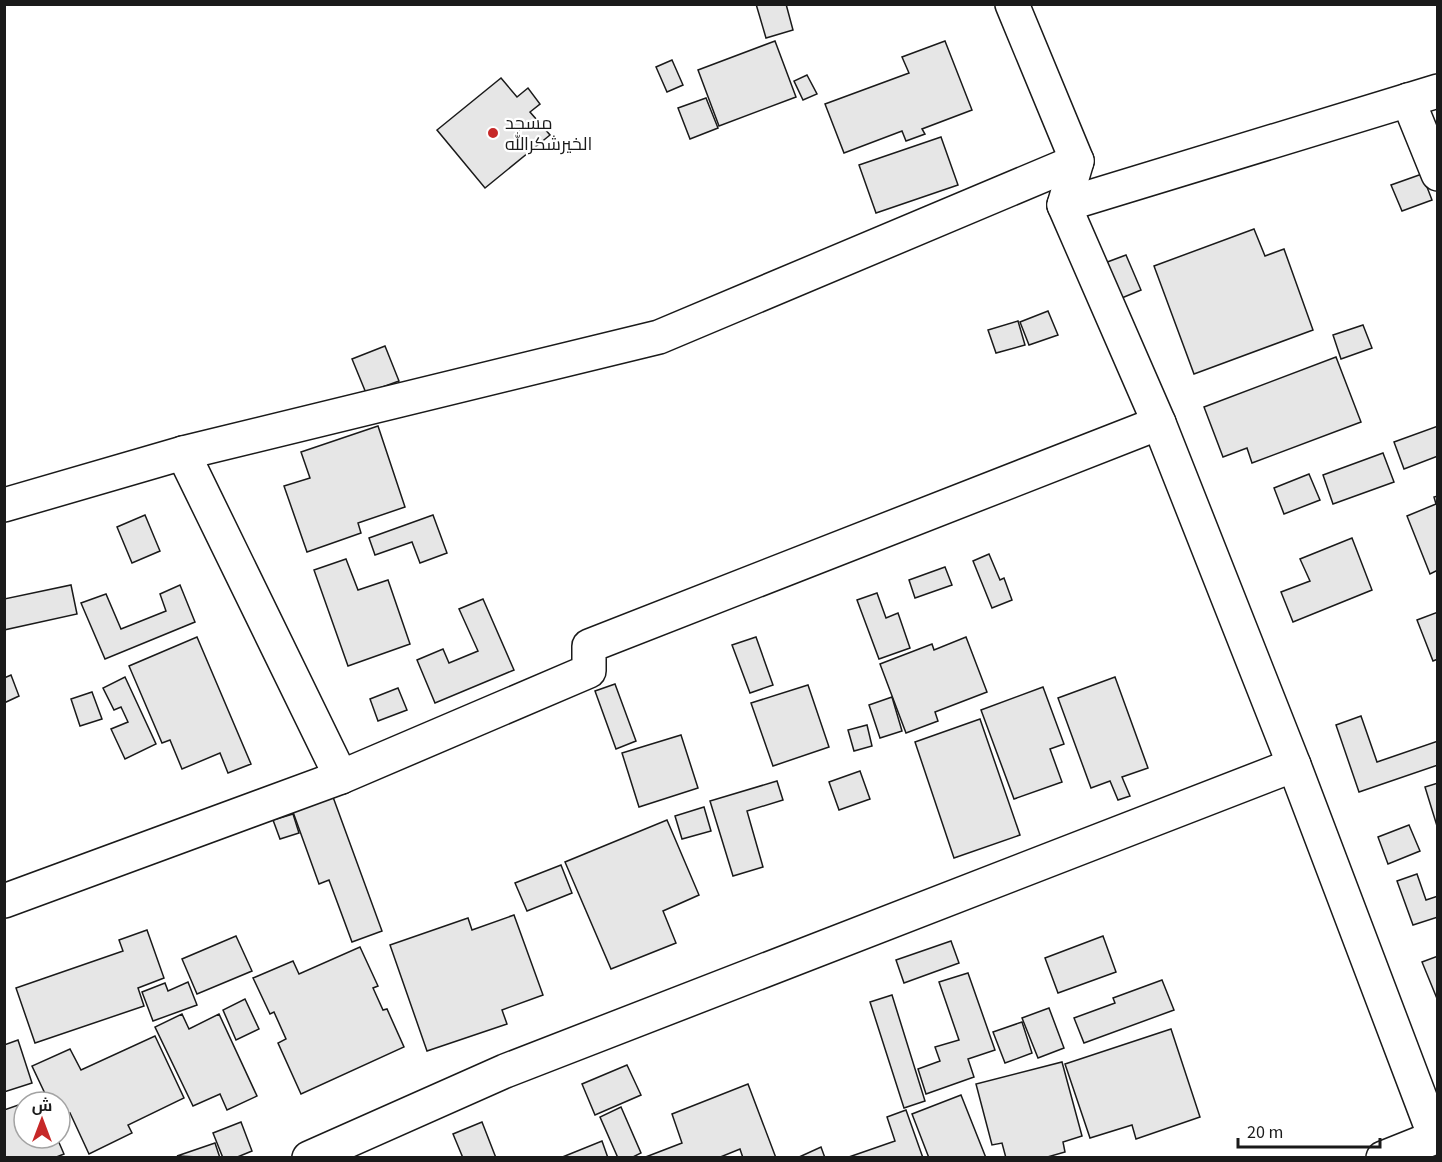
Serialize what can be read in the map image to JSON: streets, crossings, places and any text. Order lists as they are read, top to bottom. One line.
{"places":["مسجد الخيرشكرالله"],"scale_bar":"20 m","north":"top"}
